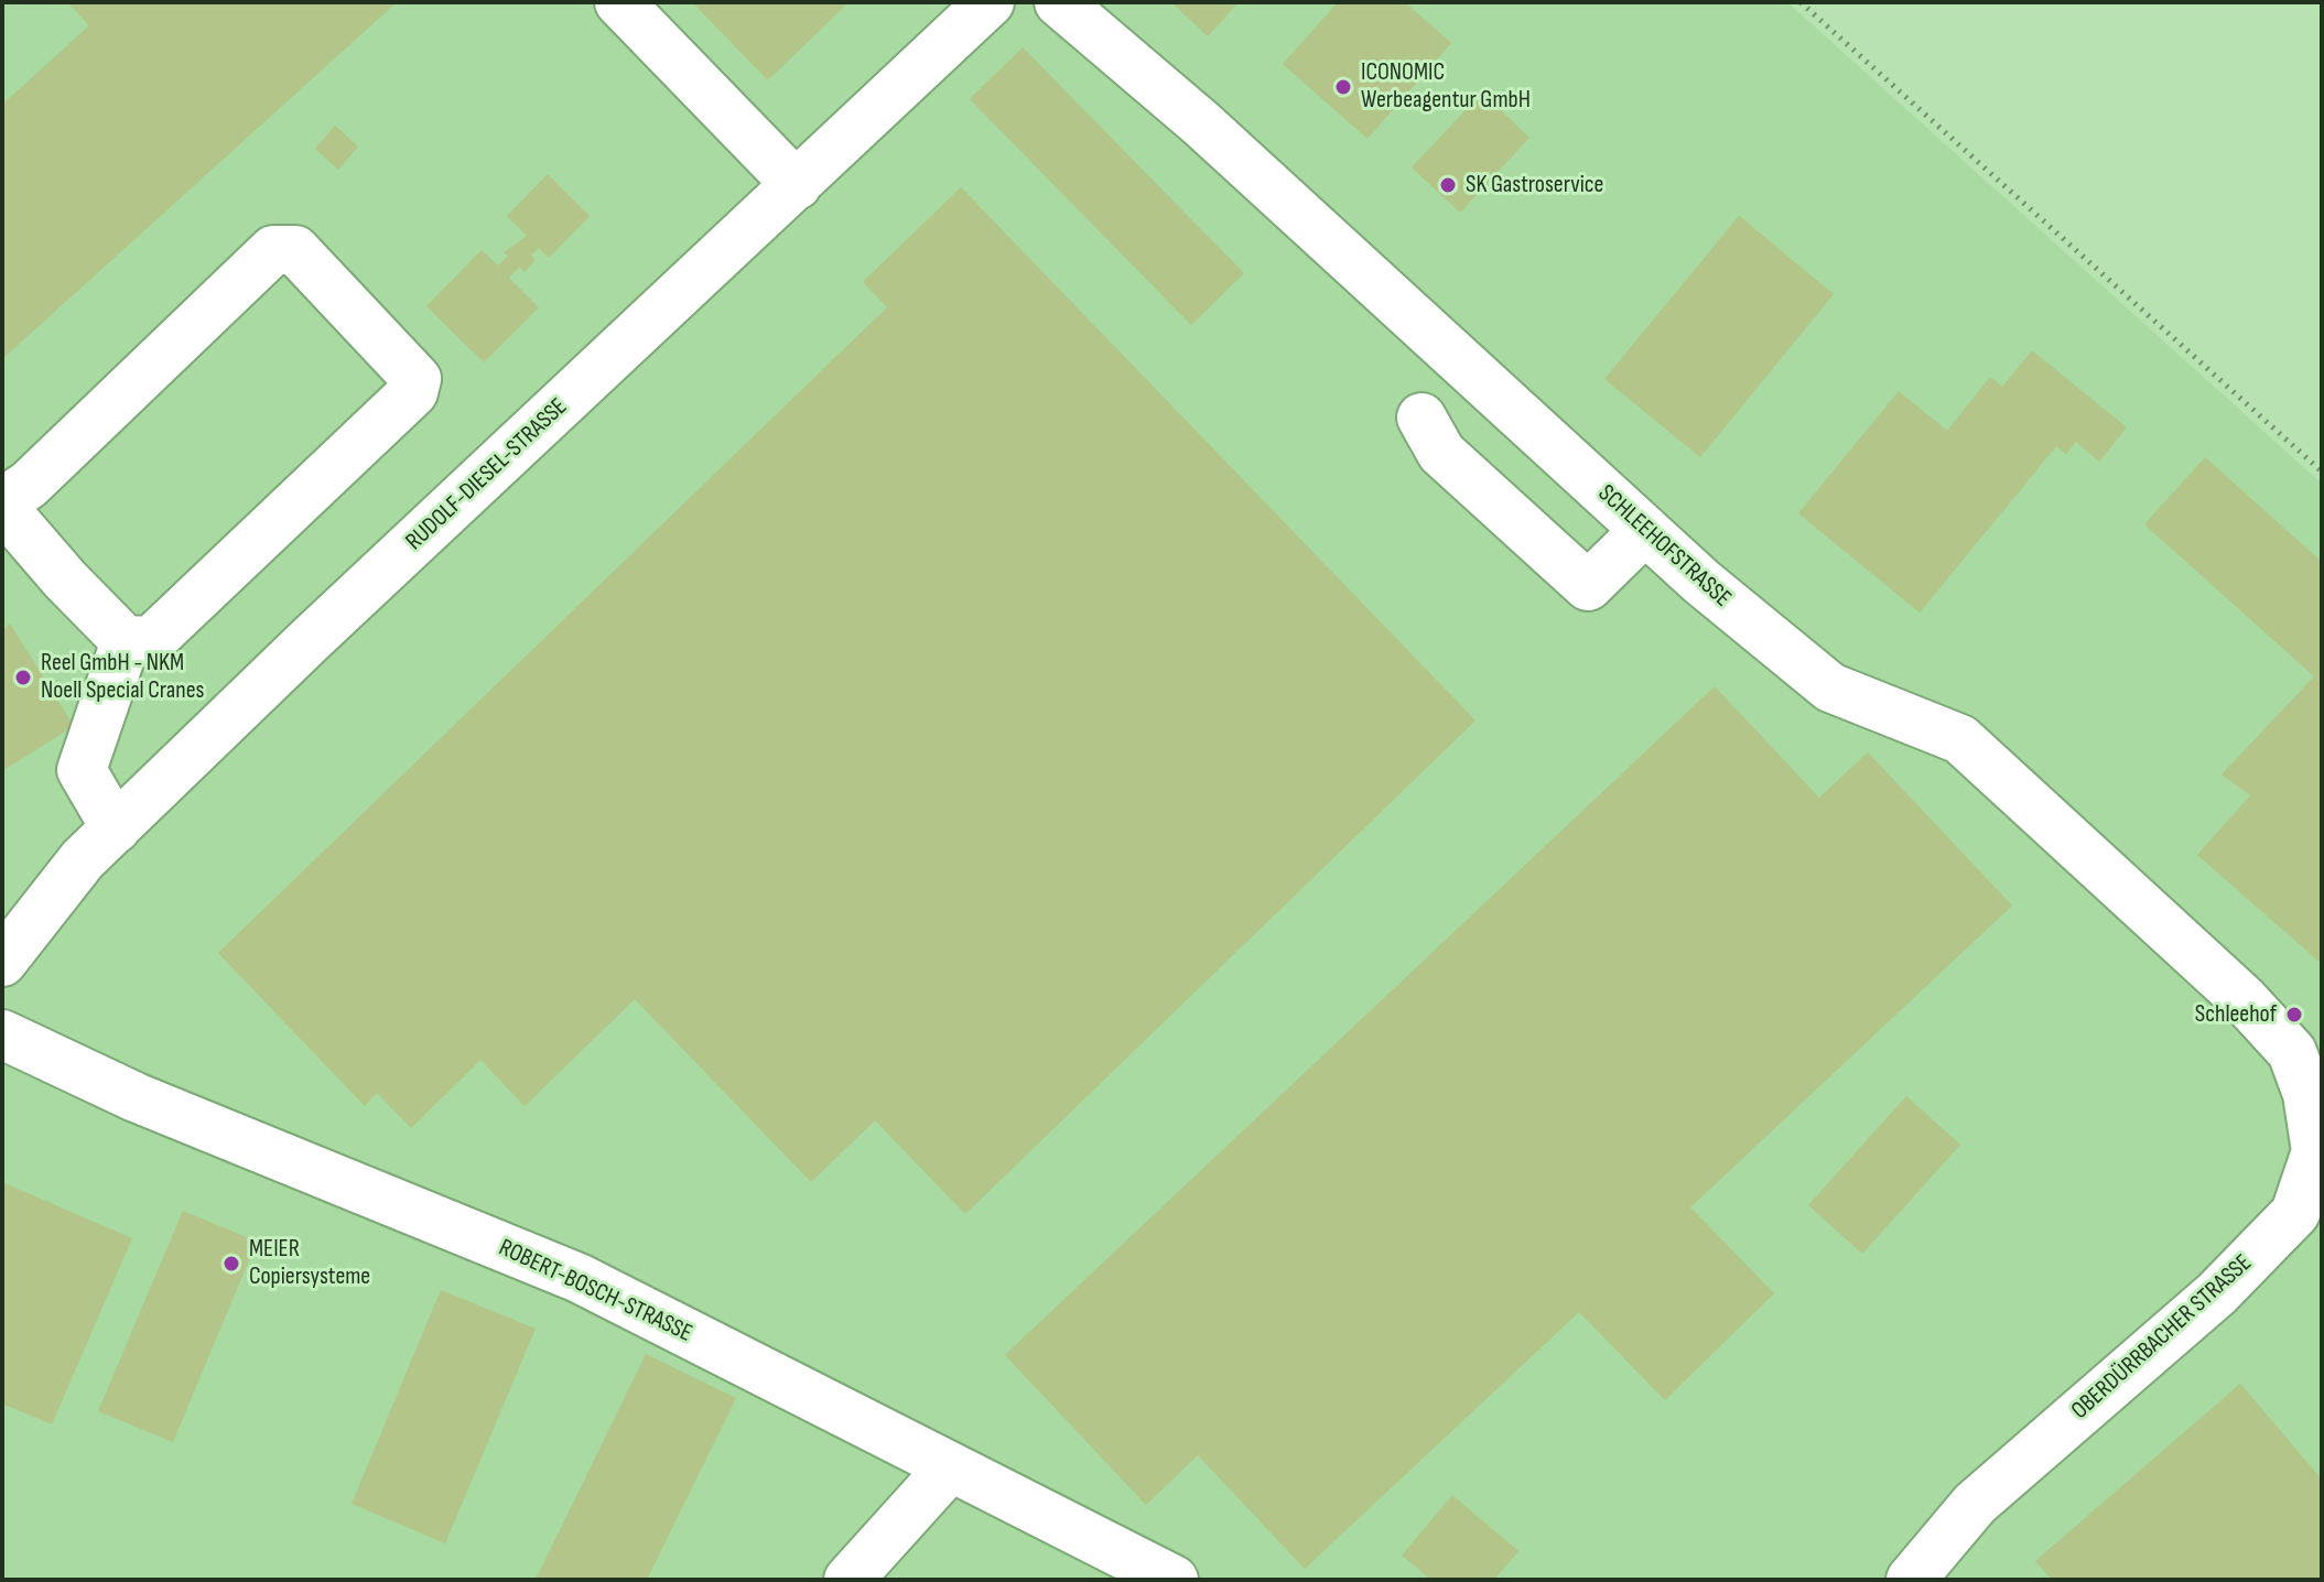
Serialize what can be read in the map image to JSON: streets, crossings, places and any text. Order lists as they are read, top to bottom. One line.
{"streets":{"street":["RUDOLF-DIESEL-STRASSE","SCHLEEHOFSTRASSE","ROBERT-BOSCH-STRASSE","OBERDÜRRBACHER STRASSE"]},"crossings":[["SCHLEEHOFSTRASSE","OBERDÜRRBACHER STRASSE"]],"places":["ICONOMIC Werbeagentur GmbH","SK Gastroservice","Reel GmbH - NKM Noell Special Cranes","Schleehof","MEIER Copiersysteme"]}
